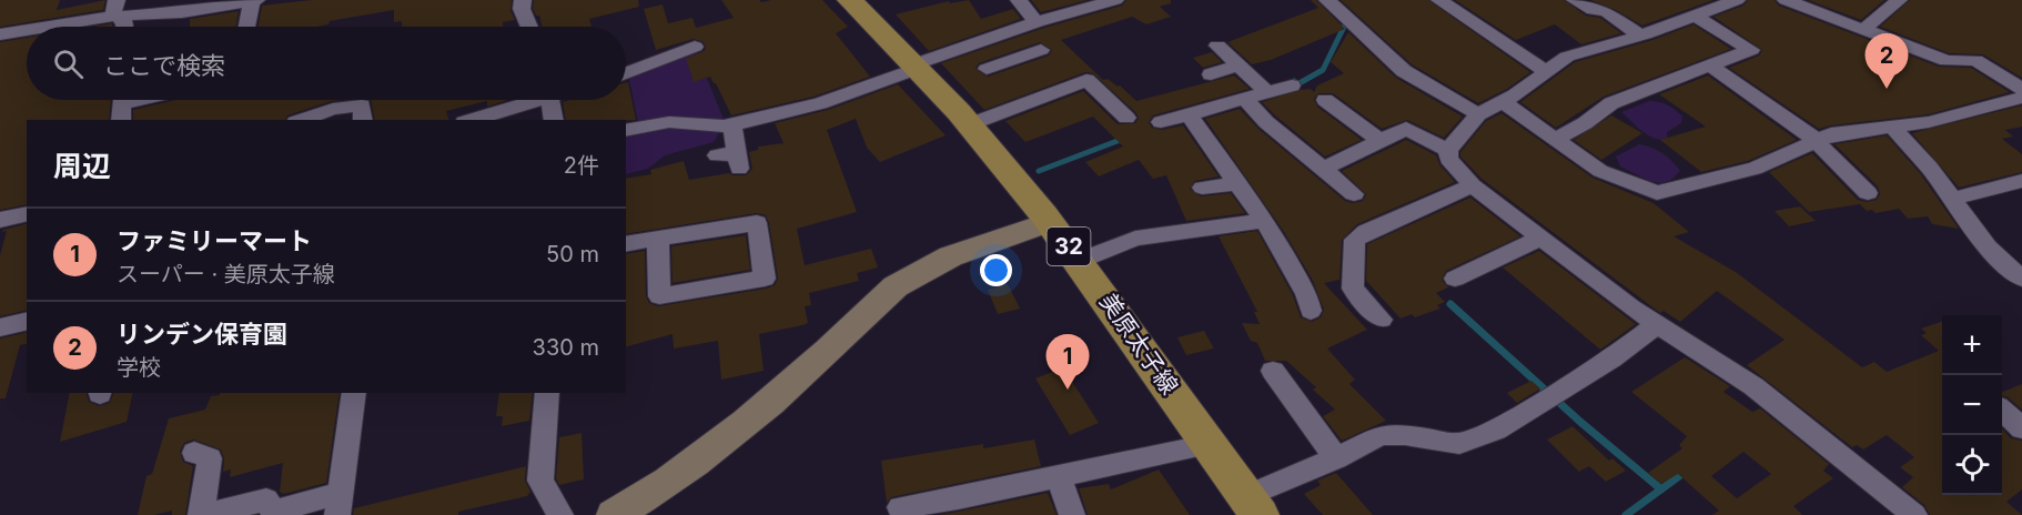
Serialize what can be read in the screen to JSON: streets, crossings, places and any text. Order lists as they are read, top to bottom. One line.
{"streets":{"main road":["32","美原太子線"]},"page":{"search":"ここで検索","pins":["2","1"],"heading":["周辺","2件"],"list":[{"mark":"1","name":"ファミリーマート","note":"スーパー · 美原太子線","value":"50 m"},{"mark":"2","name":"リンデン保育園","note":"学校","value":"330 m"}],"map_buttons":["+","−"]}}
